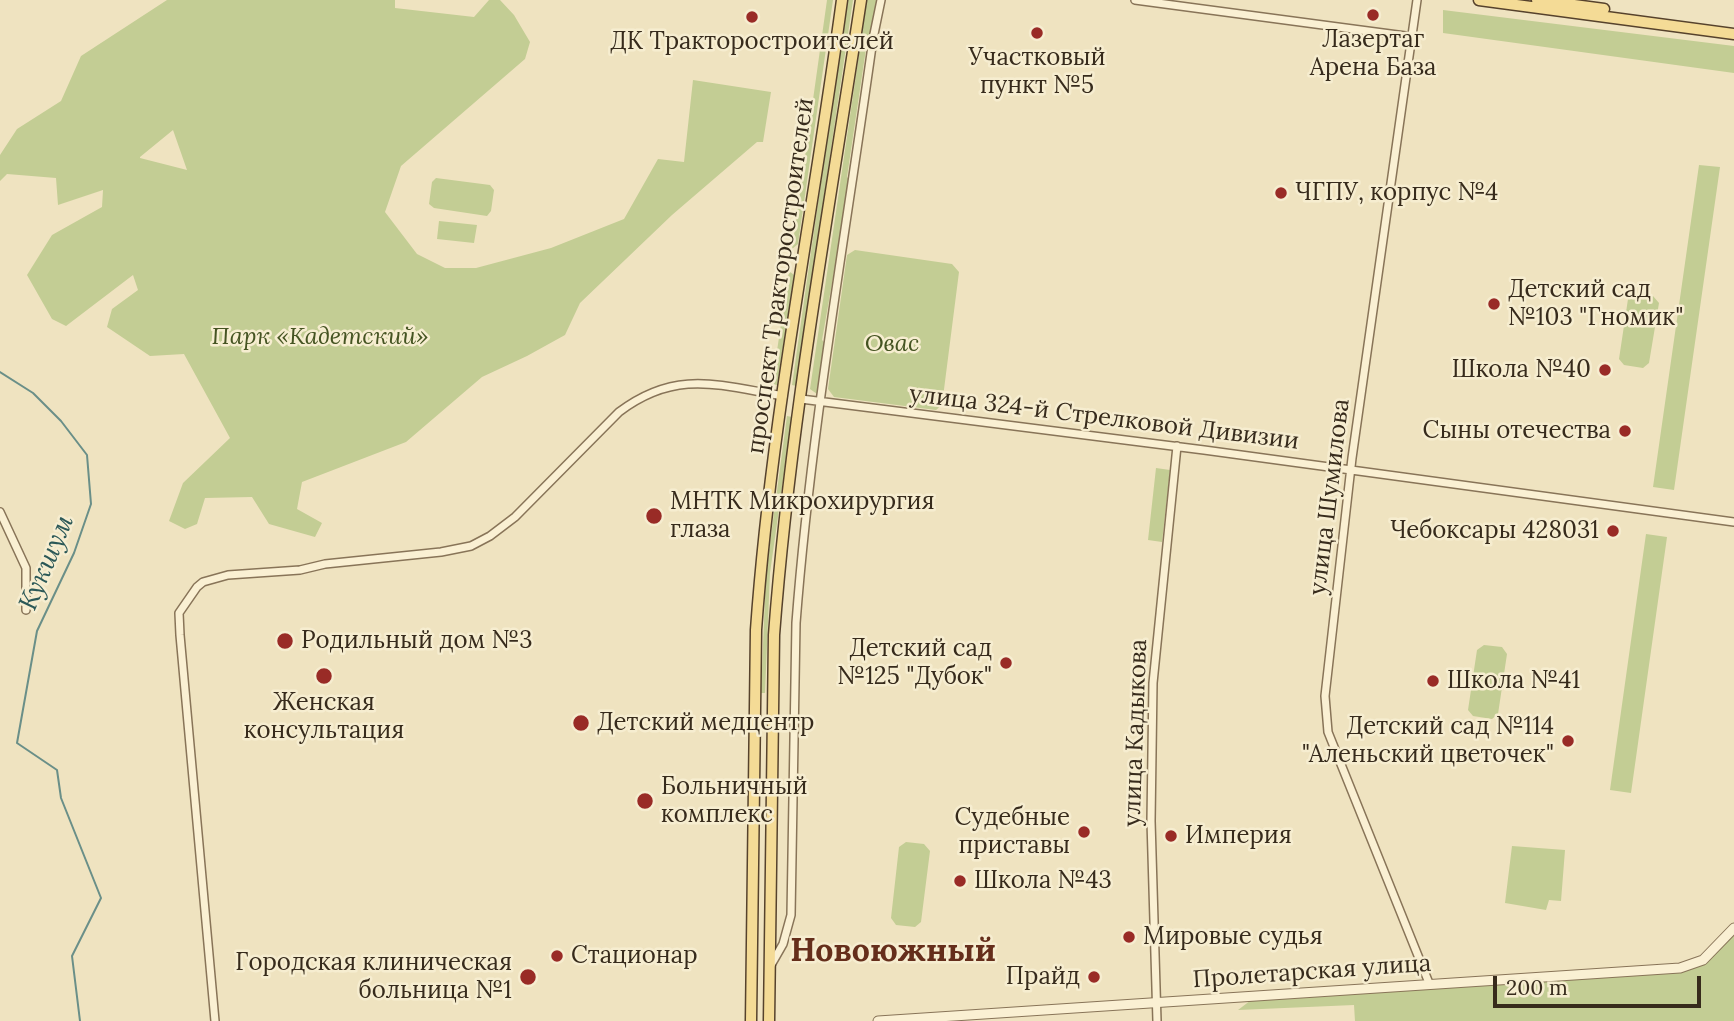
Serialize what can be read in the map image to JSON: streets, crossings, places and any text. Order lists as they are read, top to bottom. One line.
{"streets":{"main road":["проспект Тракторостроителей"],"street":["улица 324-й Стрелковой Дивизии","улица Шумилова","улица Кадыкова","Пролетарская улица"]},"crossings":[["проспект Тракторостроителей","улица 324-й Стрелковой Дивизии"],["улица 324-й Стрелковой Дивизии","улица Шумилова"],["улица 324-й Стрелковой Дивизии","улица Кадыкова"],["улица Шумилова","Пролетарская улица"],["улица Кадыкова","Пролетарская улица"]],"districts":["Новоюжный"],"water":["Кукшум"],"parks":["Парк «Кадетский»","Овас"],"places":["Лазертаг Арена База","ДК Тракторостроителей","Участковый пункт №5","ЧГПУ, корпус №4","Детский сад №103 \"Гномик\"","Школа №40","Сыны отечества","МНТК Микрохирургия глаза","Чебоксары 428031","Родильный дом №3","Детский сад №125 \"Дубок\"","Женская консультация","Школа №41","Детский медцентр","Детский сад №114 \"Аленьский цветочек\"","Больничный комплекс","Судебные приставы","Империя","Школа №43","Мировые судья","Стационар","Городская клиническая больница №1","Прайд"],"scale_bar":"200 m"}
